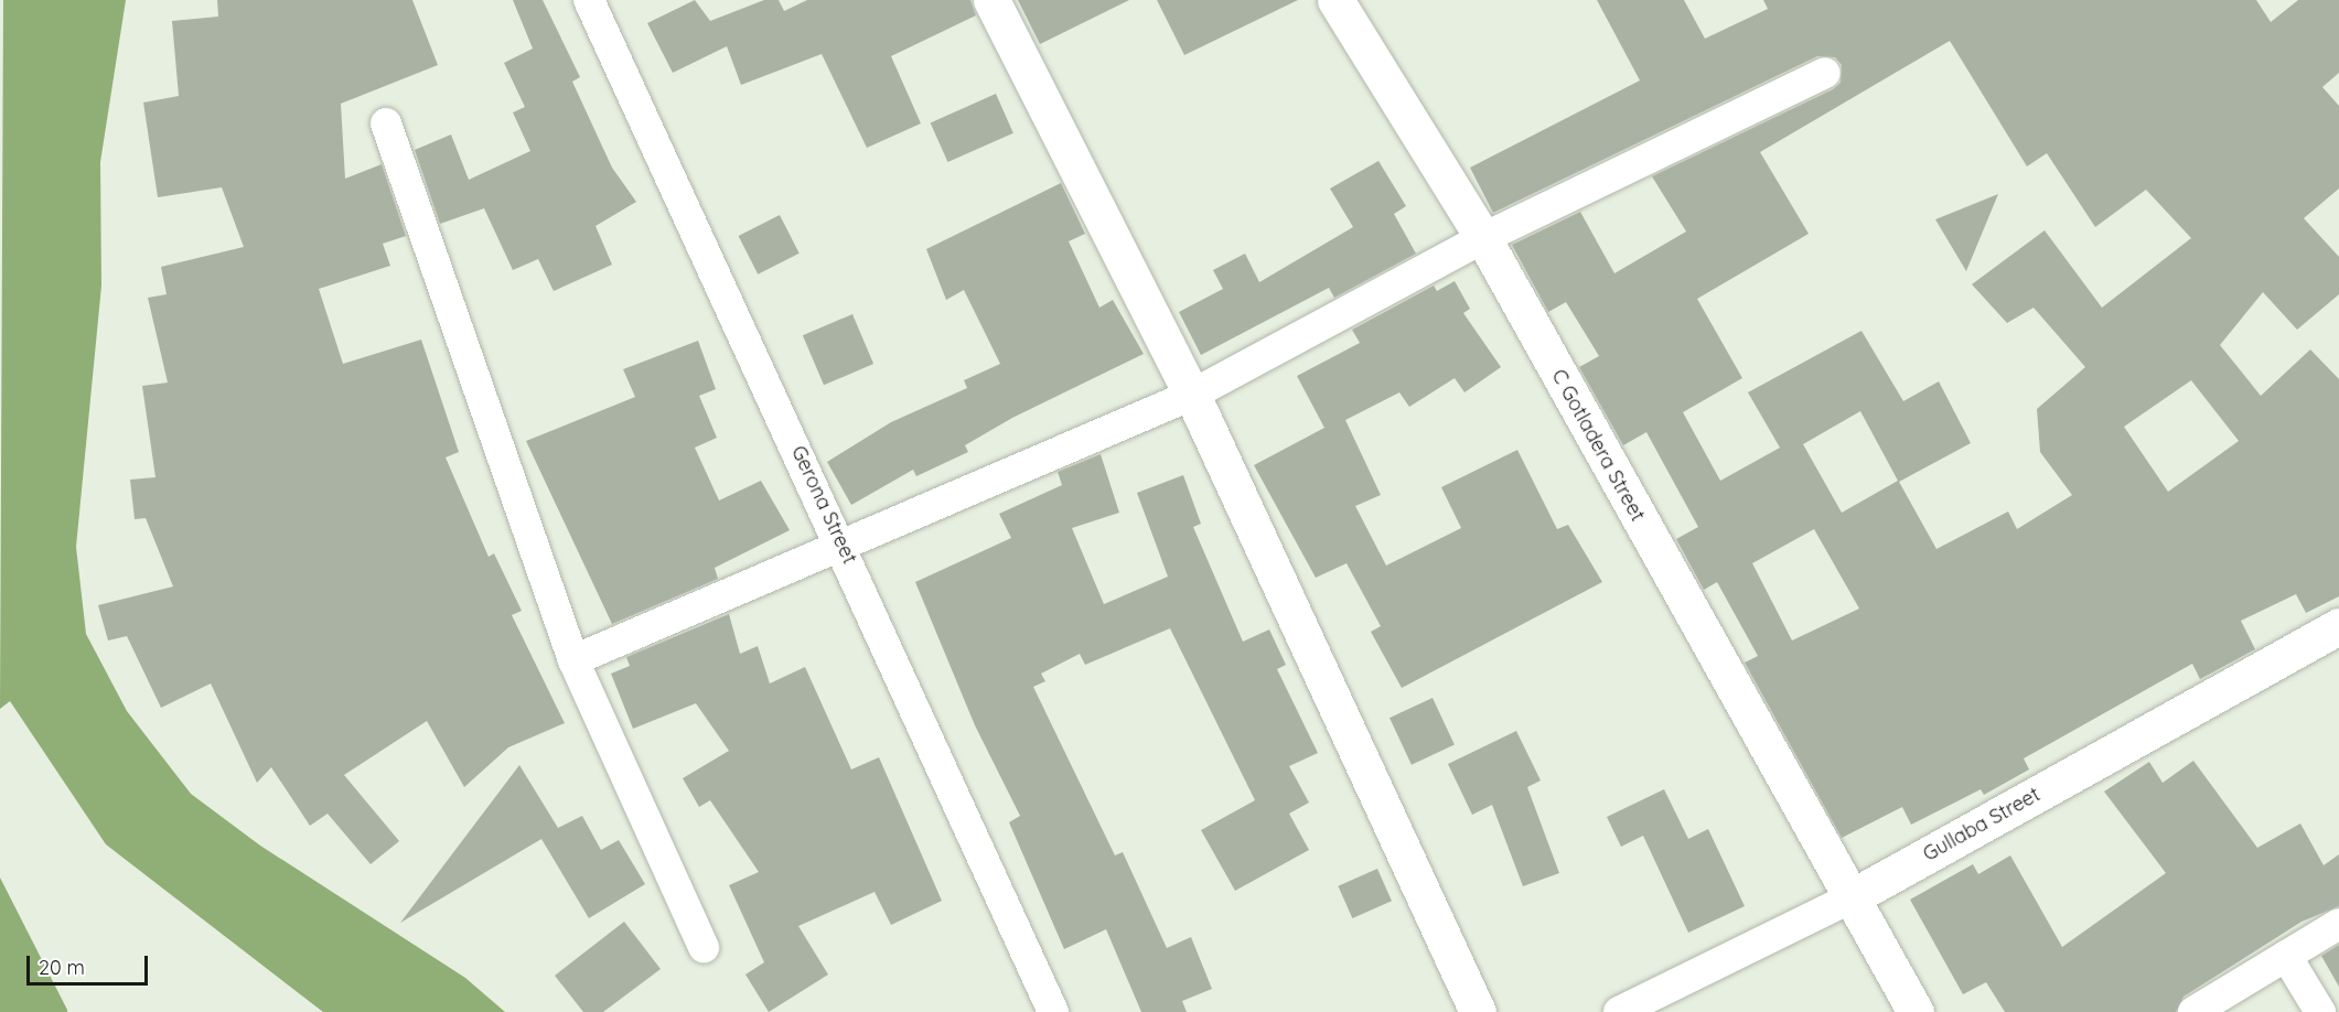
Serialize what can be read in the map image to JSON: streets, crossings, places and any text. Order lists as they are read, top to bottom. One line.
{"streets":{"street":["C Gotladera Street","Gerona Street","Gullaba Street"]},"crossings":[["C Gotladera Street","Gullaba Street"]],"scale_bar":"20 m"}
